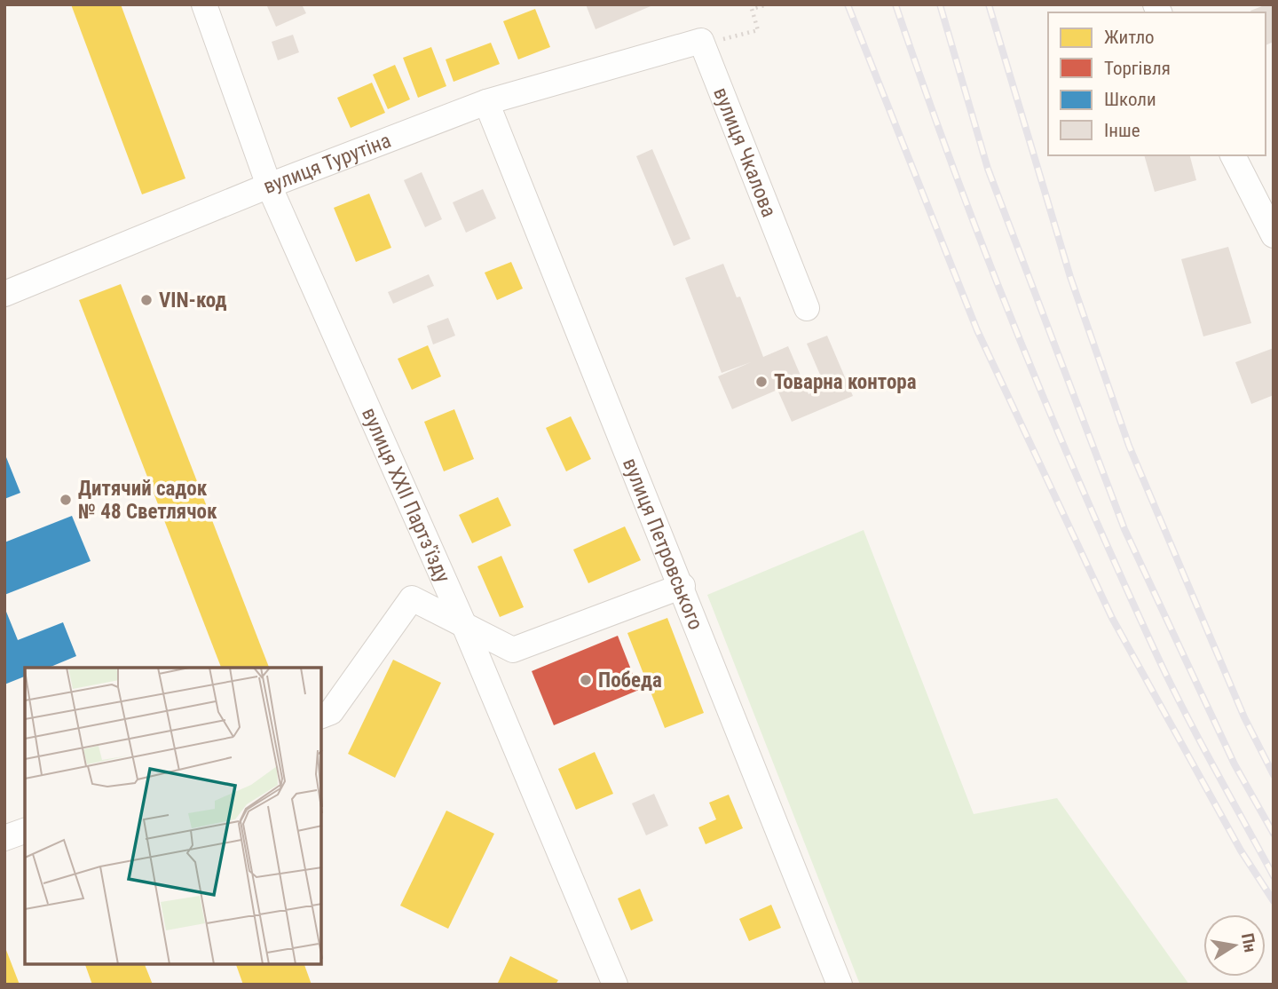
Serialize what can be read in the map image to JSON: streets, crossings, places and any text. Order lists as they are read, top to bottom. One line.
{"streets":{"street":["вулиця Чкалова","вулиця Турутіна","вулиця XXII Партз'їзду","вулиця Петровського"]},"crossings":[["вулиця Чкалова","вулиця Турутіна"],["вулиця Турутіна","вулиця XXII Партз'їзду"],["вулиця Турутіна","вулиця Петровського"]],"places":["VIN-код","Товарна контора","Дитячий садок № 48 Светлячок","Победа"],"legend":["Житло","Торгівля","Школи","Інше"],"north":"right"}
